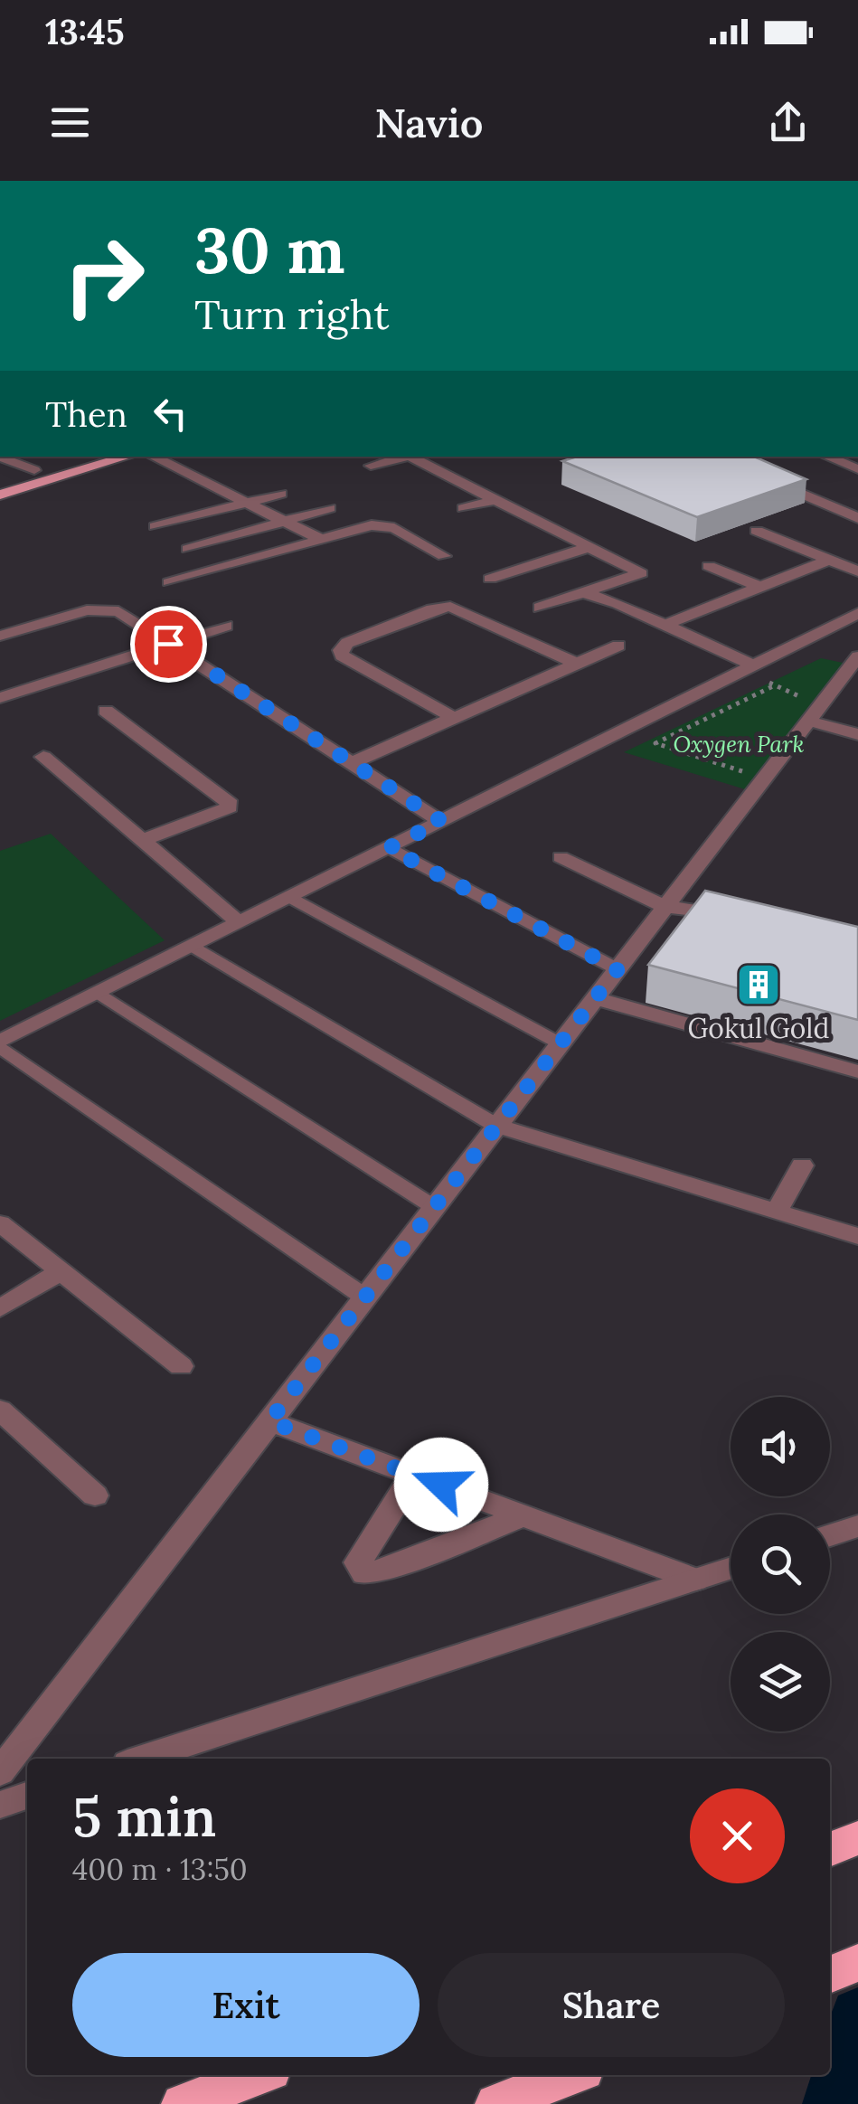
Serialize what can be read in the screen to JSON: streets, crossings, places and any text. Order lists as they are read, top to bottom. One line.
{"parks":["Oxygen Park"],"places":{"building":["Gokul Gold"]},"page":{"status":"13:45","header":"Navio","turn":["30 m","Turn right"],"then":"Then","heading":["5 min","400 m · 13:50"],"buttons":["Exit","Share"]}}
